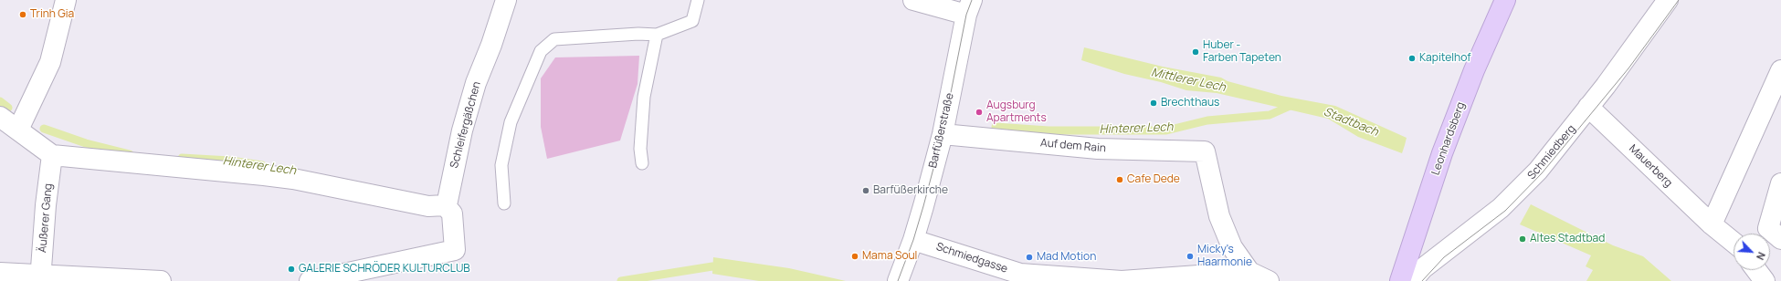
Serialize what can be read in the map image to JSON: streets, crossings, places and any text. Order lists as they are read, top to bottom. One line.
{"streets":{"street":["Schleifergäßchen","Barfüßerstraße","Leonhardsberg","Auf dem Rain","Schmiedberg","Mauerberg","Äußerer Gang","Schmiedgasse"]},"crossings":[["Barfüßerstraße","Auf dem Rain"],["Barfüßerstraße","Schmiedgasse"],["Auf dem Rain","Schmiedgasse"],["Schmiedberg","Mauerberg"]],"water":["Mittlerer Lech","Stadtbach","Hinterer Lech"],"places":["Trinh Gia","Huber - Farben Tapeten","Kapitelhof","Brechthaus","Augsburg Apartments","Cafe Dede","Barfüßerkirche","Altes Stadtbad","Mama Soul","Micky's Haarmonie","Mad Motion","GALERIE SCHRÖDER KULTURCLUB"],"north":"bottom right"}
